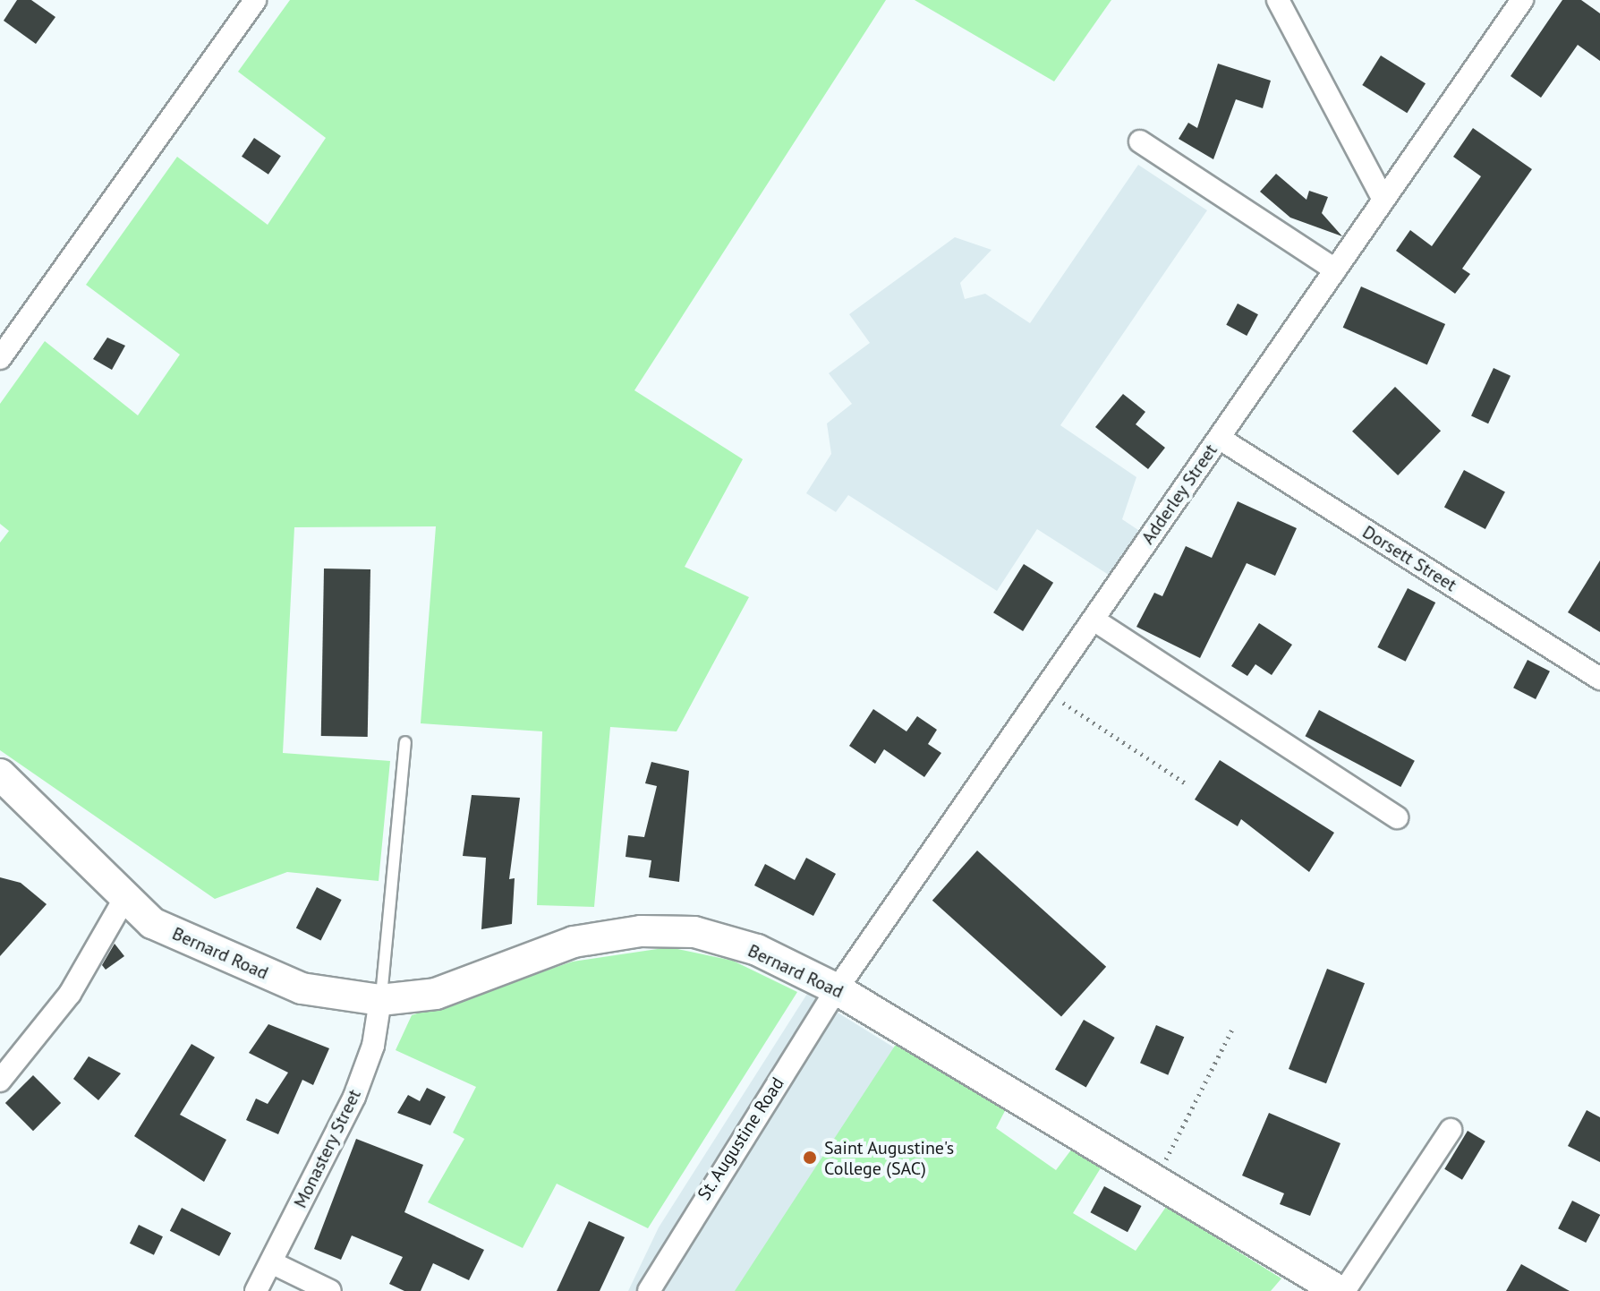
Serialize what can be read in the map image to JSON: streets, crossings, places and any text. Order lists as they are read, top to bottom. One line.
{"streets":{"main road":["Bernard Road"],"street":["Adderley Street","Dorsett Street","St. Augustine Road","Monastery Street"]},"crossings":[["Adderley Street","Dorsett Street"],["Adderley Street","Bernard Road"],["Adderley Street","St. Augustine Road"],["Bernard Road","St. Augustine Road"],["Bernard Road","Monastery Street"]],"places":["Saint Augustine's College (SAC)"]}
